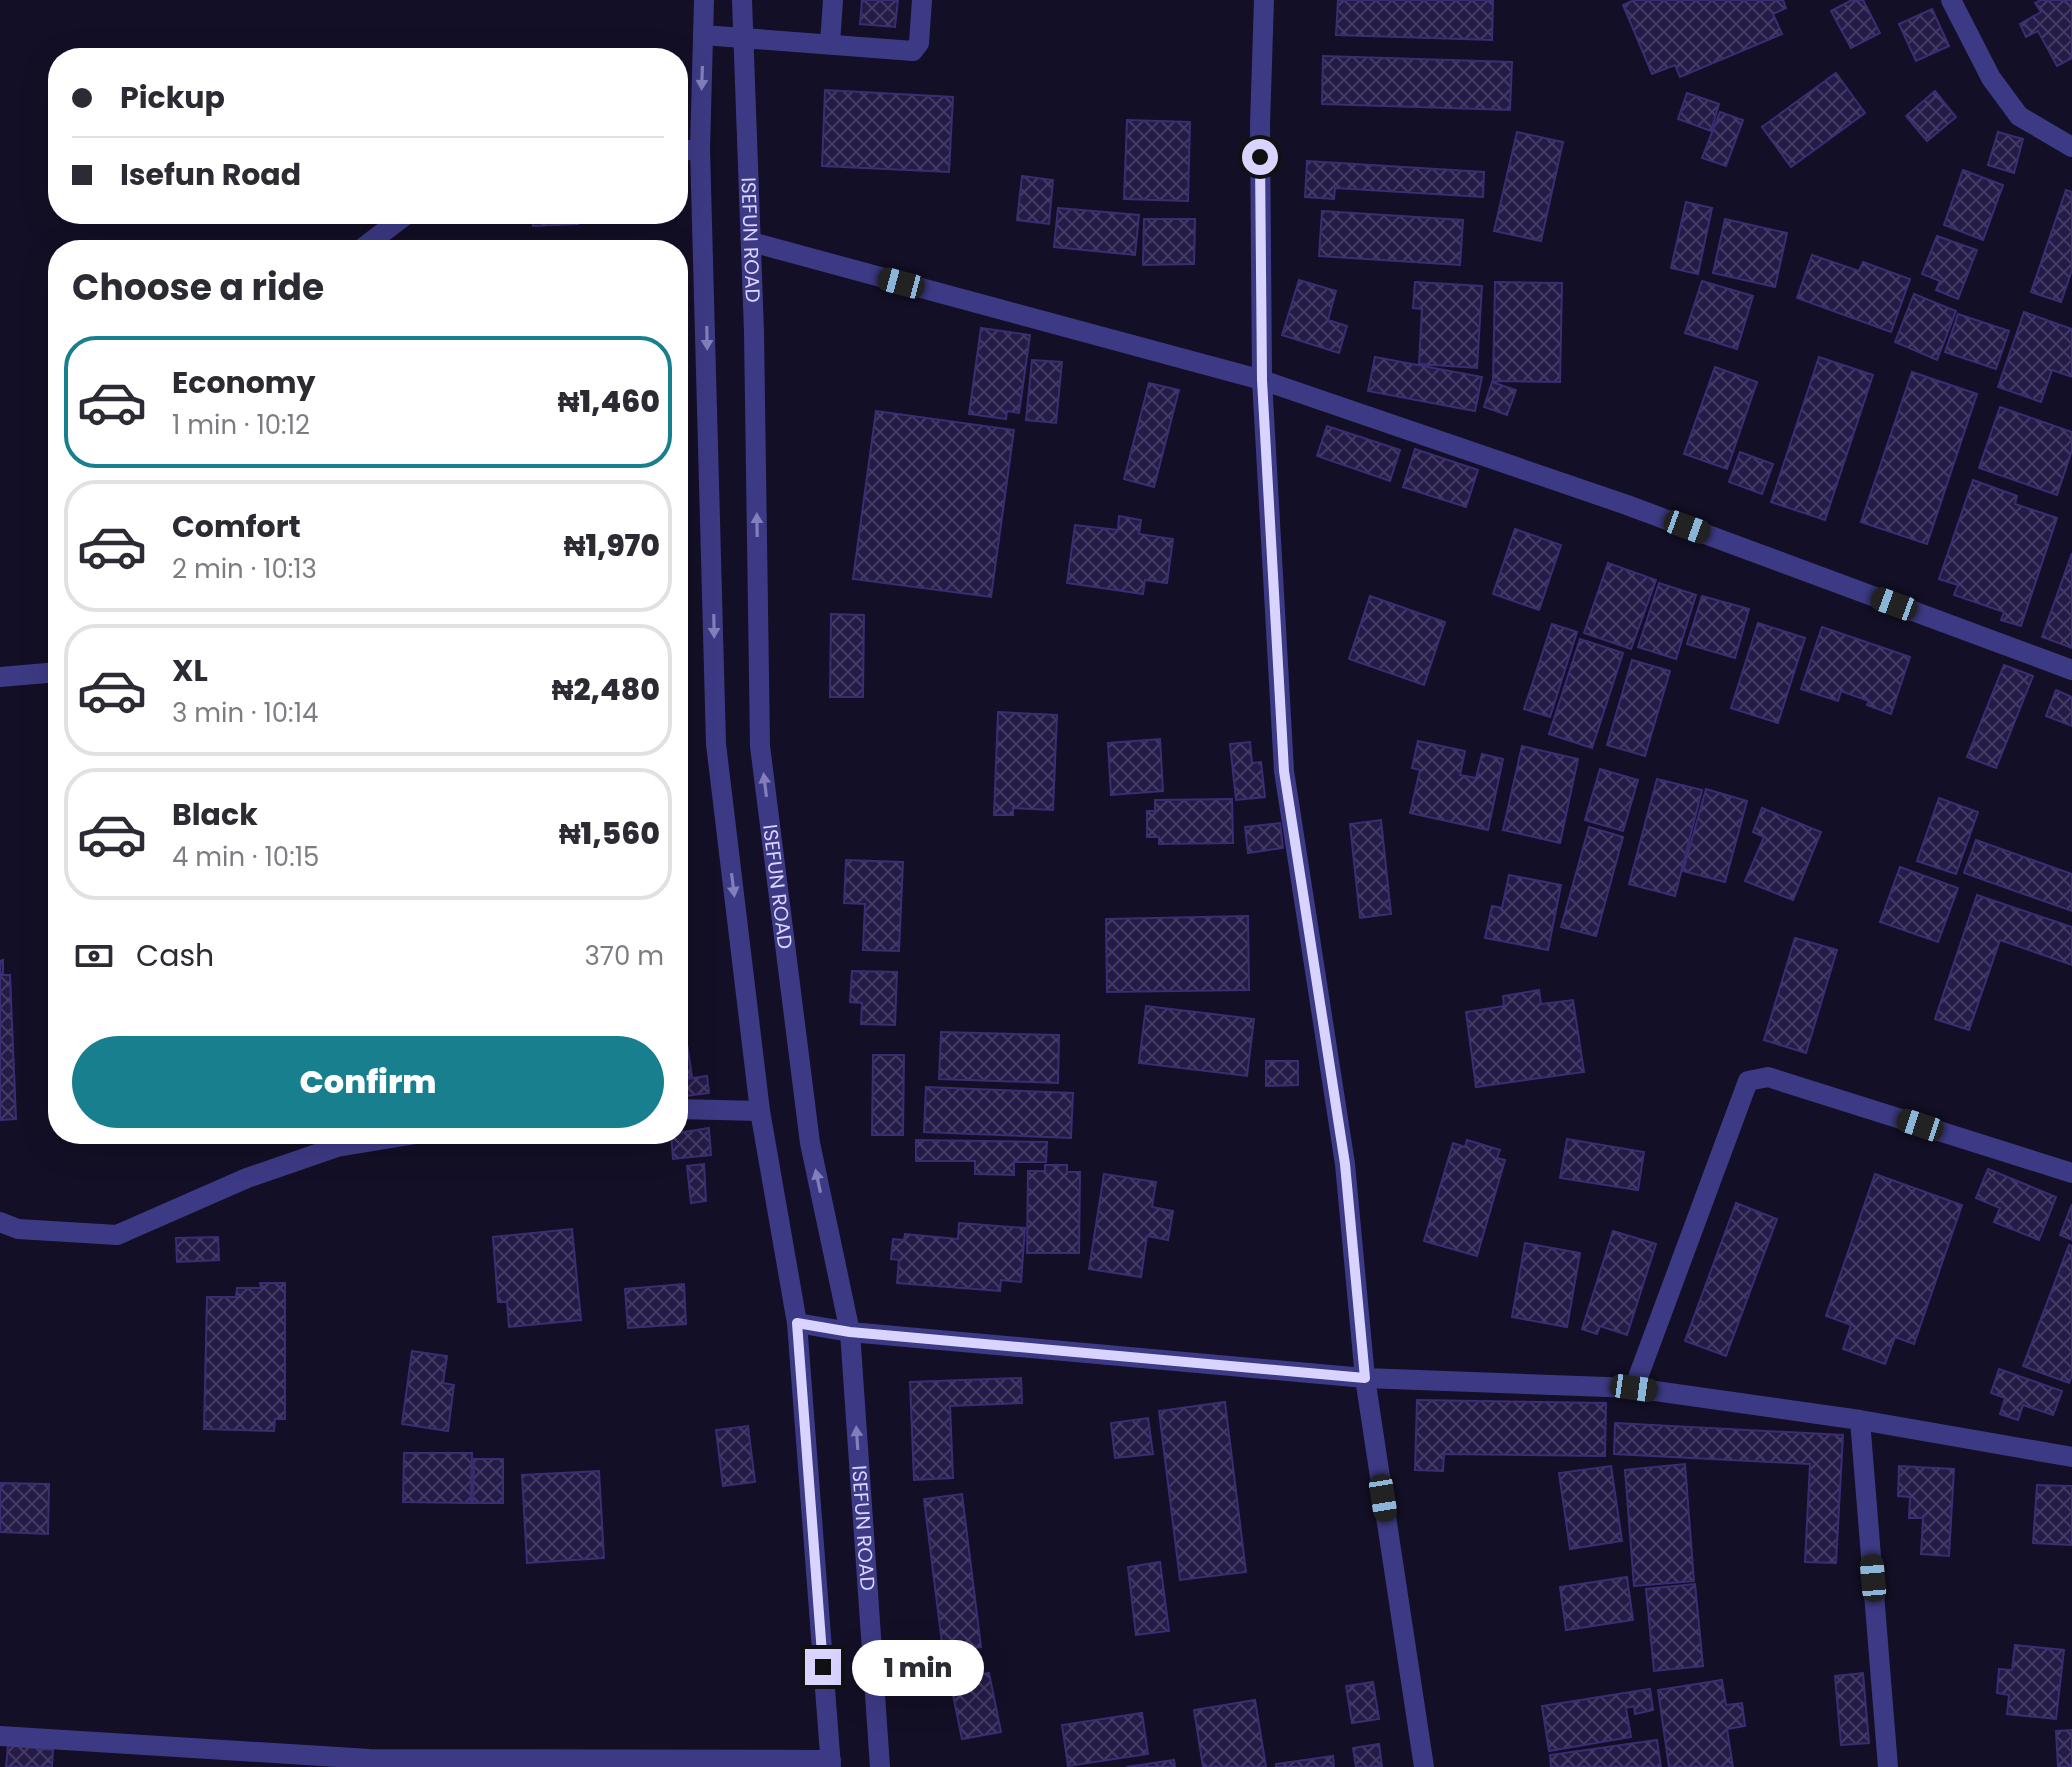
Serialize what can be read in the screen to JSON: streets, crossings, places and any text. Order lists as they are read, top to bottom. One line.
{"streets":{"street":["ISEFUN ROAD"]},"page":{"banner":["Pickup","Isefun Road"],"heading":"Choose a ride","list":[{"name":"Economy","note":"1 min · 10:12","value":"₦1,460"},{"name":"Comfort","note":"2 min · 10:13","value":"₦1,970"},{"name":"XL","note":"3 min · 10:14","value":"₦2,480"},{"name":"Black","note":"4 min · 10:15","value":"₦1,560"}],"pay":["Cash","370 m"],"buttons":"Confirm","bubble":"1 min"}}
